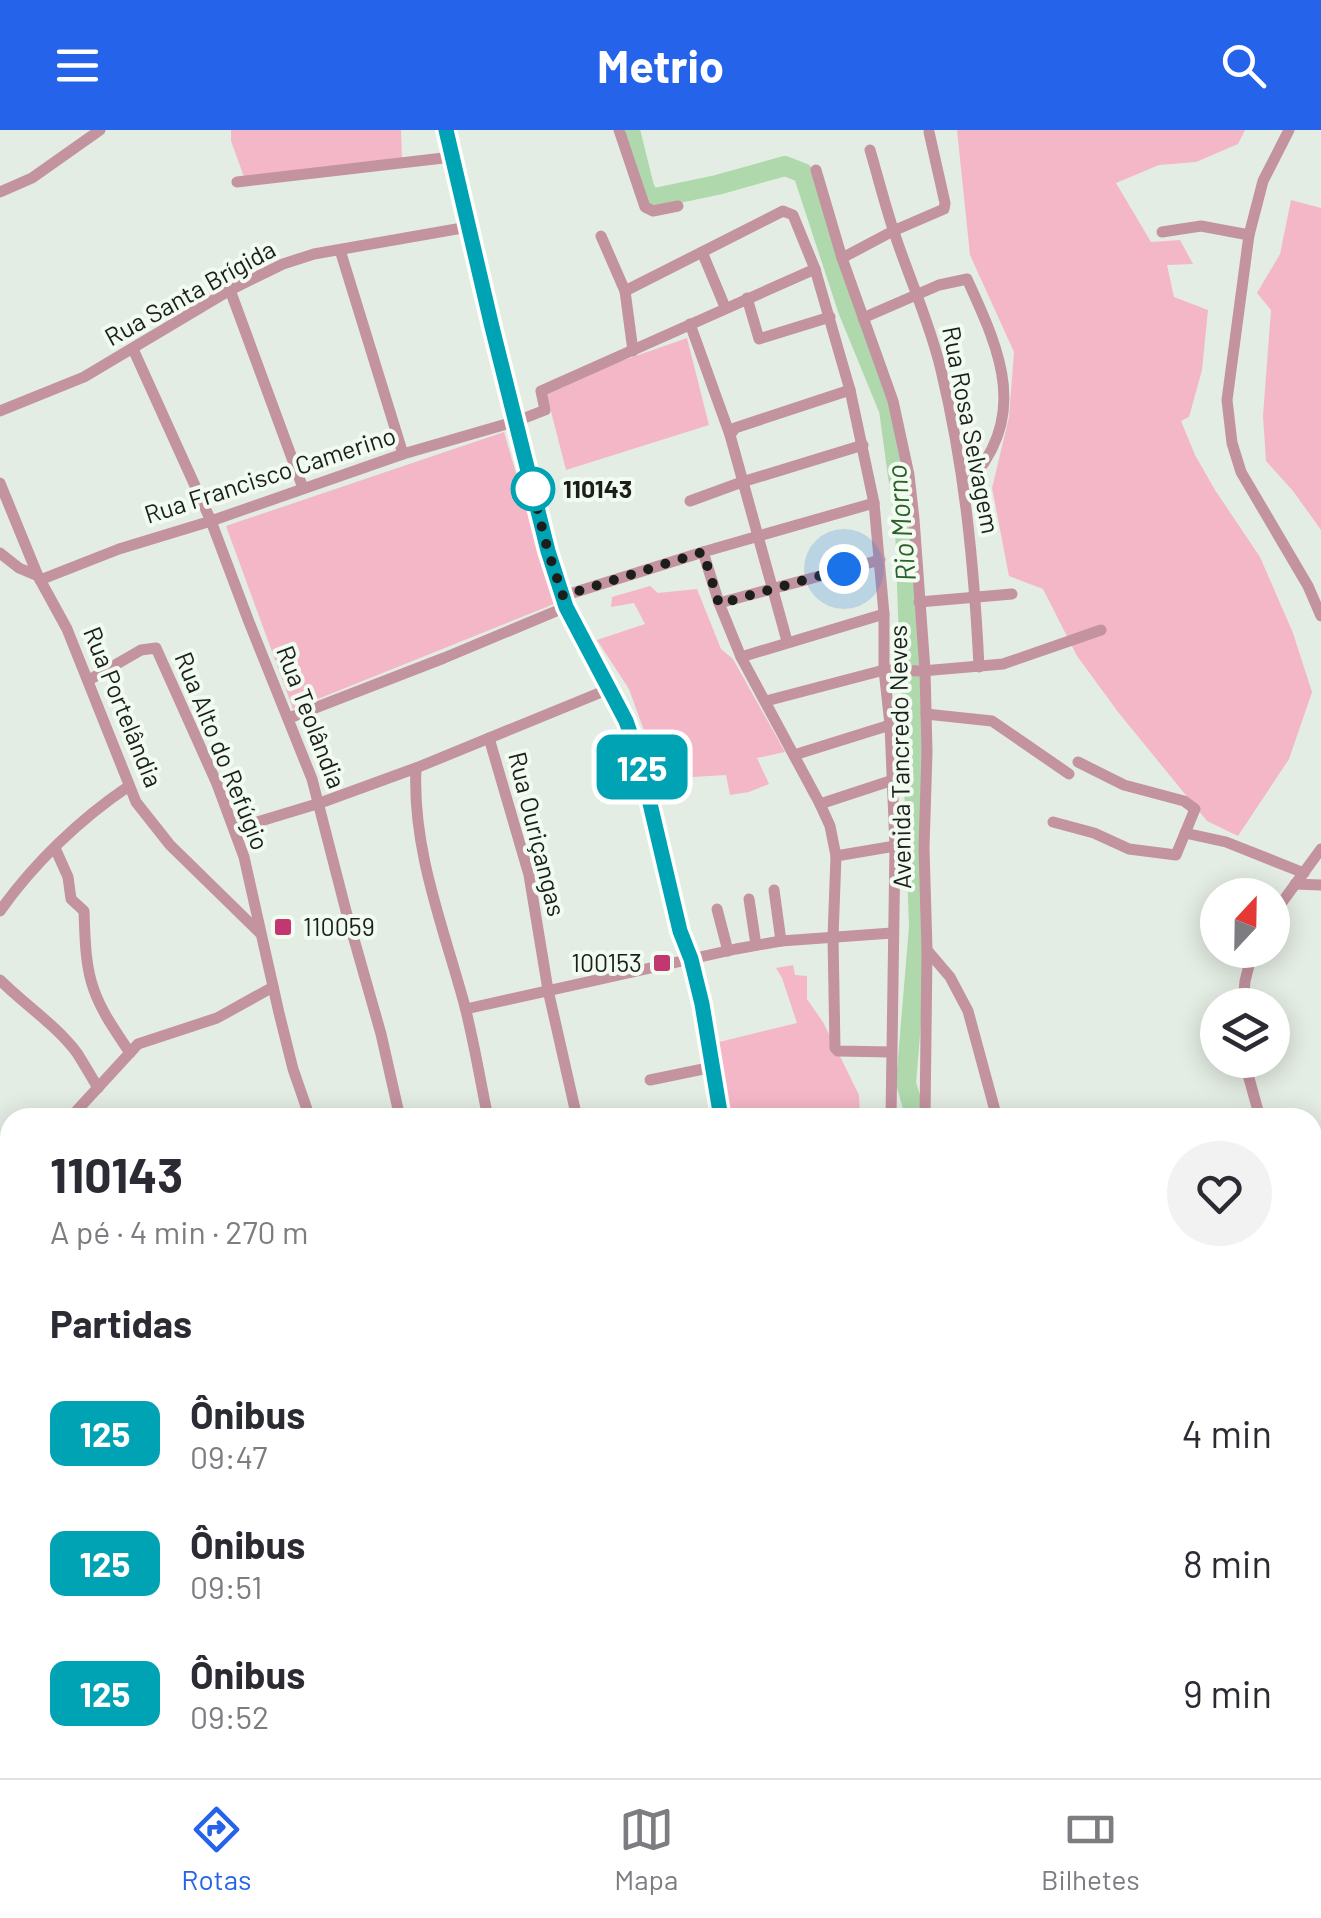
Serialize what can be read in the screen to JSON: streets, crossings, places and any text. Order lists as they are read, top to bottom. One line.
{"streets":{"street":["Rua Santa Brígida","Rua Rosa Selvagem","Rua Francisco Camerino","Rua Portelândia","Rua Teolândia","Rua Alto do Refúgio","Avenida Tancredo Neves","Rua Ouriçangas"]},"crossings":[["Rua Santa Brígida","Rua Teolândia"],["Rua Francisco Camerino","Rua Portelândia"],["Rua Francisco Camerino","Rua Teolândia"],["Rua Portelândia","Rua Alto do Refúgio"]],"water":["Rio Morno"],"places":{"other":["110143"],"transit":["110059","100153"]},"lines":["bus line 125"],"north":"top","page":{"header":"Metrio","on_map":"125","heading":[["110143","A pé · 4 min · 270 m"],"Partidas"],"list":[{"mark":"125","name":"Ônibus","note":"09:47","value":"4 min"},{"mark":"125","name":"Ônibus","note":"09:51","value":"8 min"},{"mark":"125","name":"Ônibus","note":"09:52","value":"9 min"}],"tabs":["Rotas","Mapa","Bilhetes"]}}
